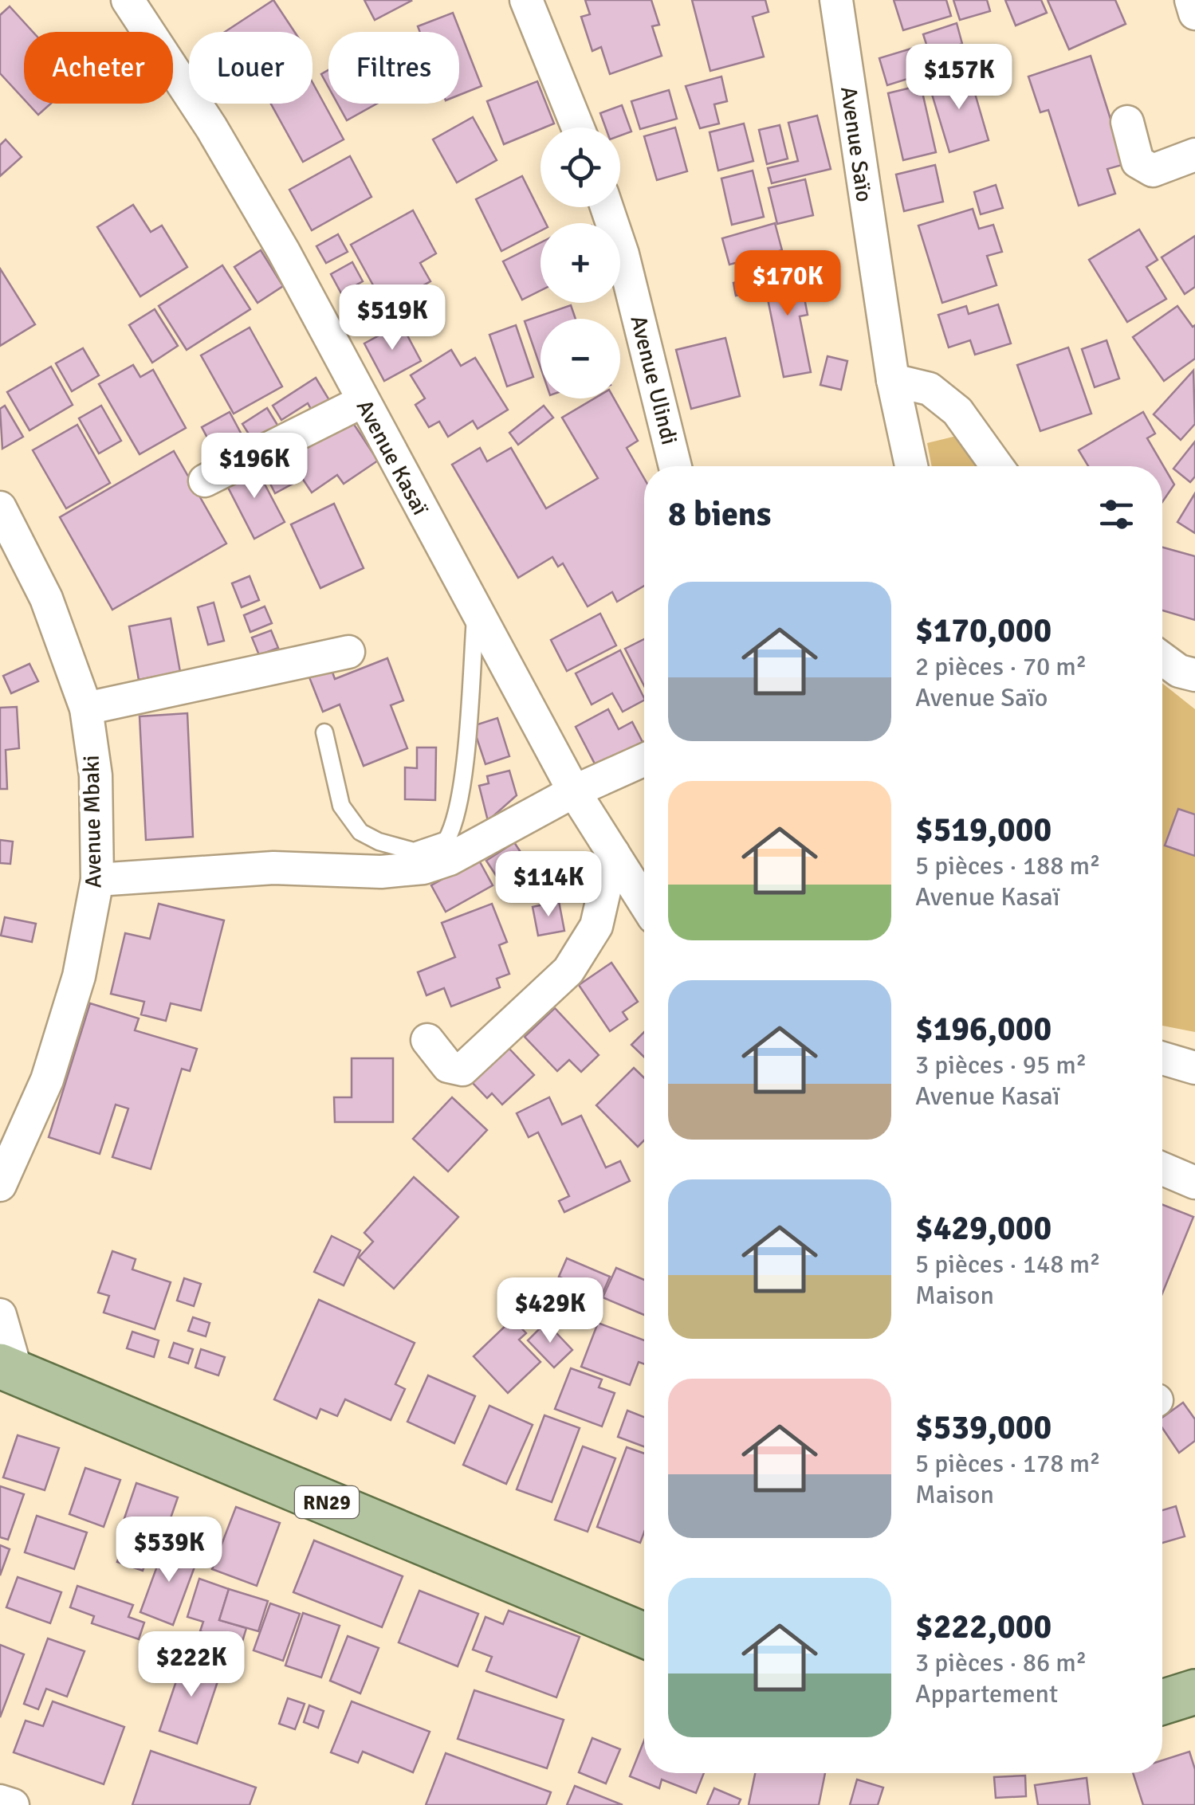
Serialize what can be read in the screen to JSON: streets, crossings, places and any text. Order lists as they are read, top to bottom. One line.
{"streets":{"main road":["RN29"],"street":["Avenue Saïo","Avenue Ulindi","Avenue Kasaï","Avenue Mbaki"]},"page":{"chip":["Acheter","Louer","Filtres"],"price":["$157K","$170K","$519K","$196K","$114K","$429K","$539K","$222K"],"map_buttons":["+","−"],"heading":"8 biens","list":[{"name":"$170,000","note":"2 pièces · 70 m² · Avenue Saïo"},{"name":"$519,000","note":"5 pièces · 188 m² · Avenue Kasaï"},{"name":"$196,000","note":"3 pièces · 95 m² · Avenue Kasaï"},{"name":"$429,000","note":"5 pièces · 148 m² · Maison"},{"name":"$539,000","note":"5 pièces · 178 m² · Maison"},{"name":"$222,000","note":"3 pièces · 86 m² · Appartement"}]}}
